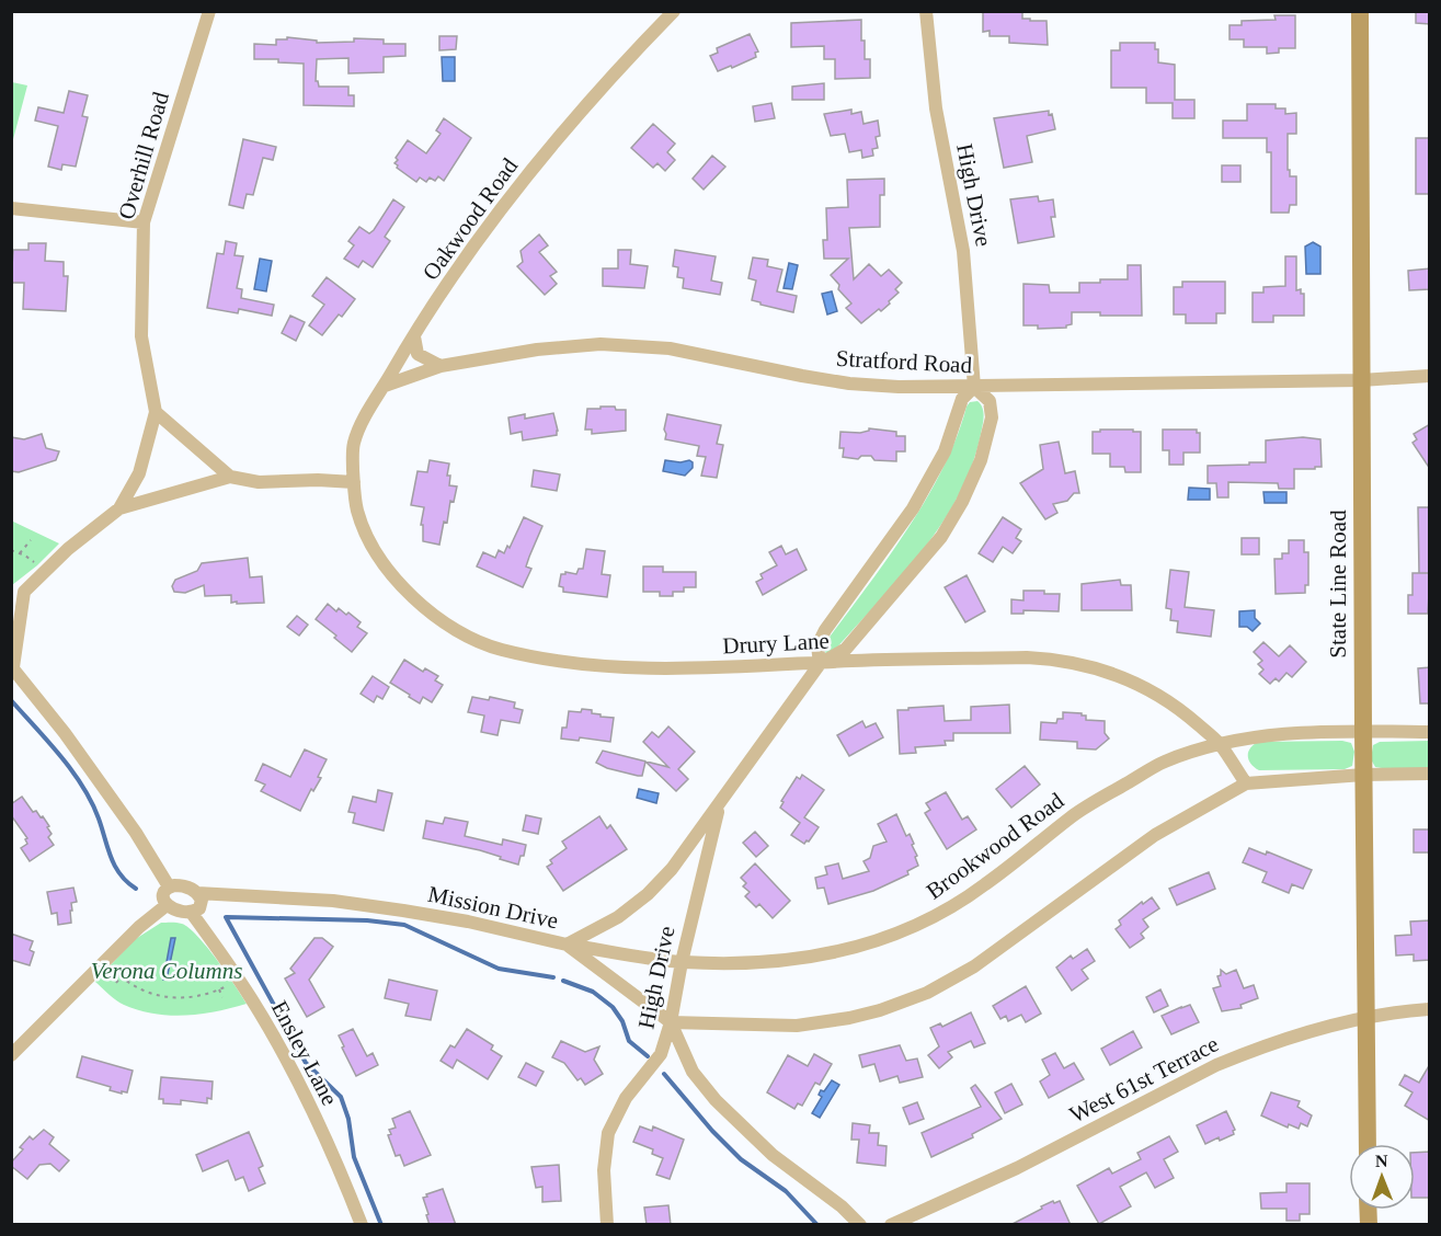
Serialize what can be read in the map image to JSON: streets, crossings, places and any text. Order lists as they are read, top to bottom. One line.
{"streets":{"main road":["State Line Road"],"street":["Overhill Road","High Drive","Oakwood Road","Stratford Road","Drury Lane","Brookwood Road","Mission Drive","Ensley Lane","West 61st Terrace"]},"crossings":[["High Drive","Stratford Road"],["High Drive","Drury Lane"],["High Drive","Brookwood Road"],["High Drive","Mission Drive"],["Oakwood Road","Stratford Road"],["Oakwood Road","Drury Lane"],["Stratford Road","State Line Road"],["State Line Road","Brookwood Road"],["State Line Road","West 61st Terrace"],["Drury Lane","Brookwood Road"],["Brookwood Road","Mission Drive"],["Mission Drive","Ensley Lane"]],"parks":["Verona Columns"],"north":"top"}
